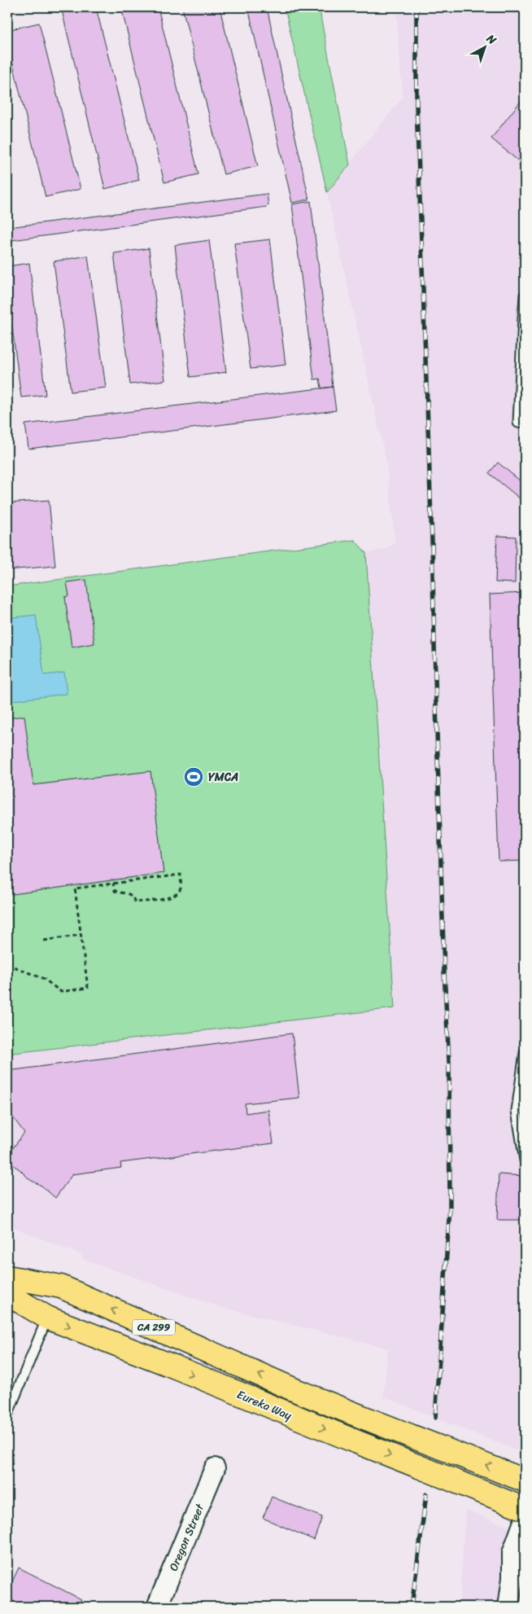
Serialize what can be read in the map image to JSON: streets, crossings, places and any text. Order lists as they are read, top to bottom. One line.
{"streets":{"highway":["CA 299","Eureka Way"],"street":["Oregon Street"]},"places":{"sports":["YMCA"]},"north":"top right"}
